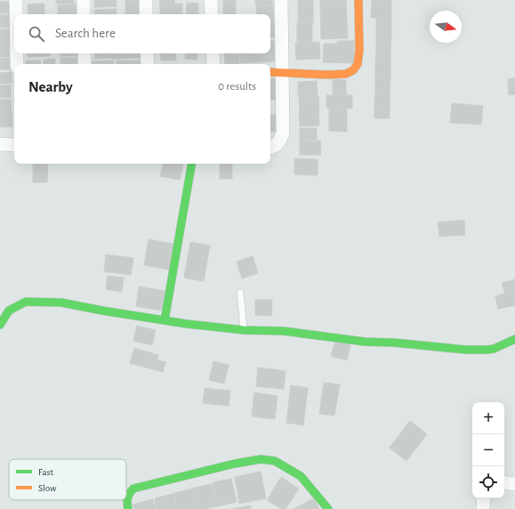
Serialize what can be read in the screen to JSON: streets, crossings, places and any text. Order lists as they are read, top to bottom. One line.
{"legend":["Fast","Slow"],"north":"right","page":{"search":"Search here","heading":["Nearby","0 results"],"map_buttons":["+","−"]}}
